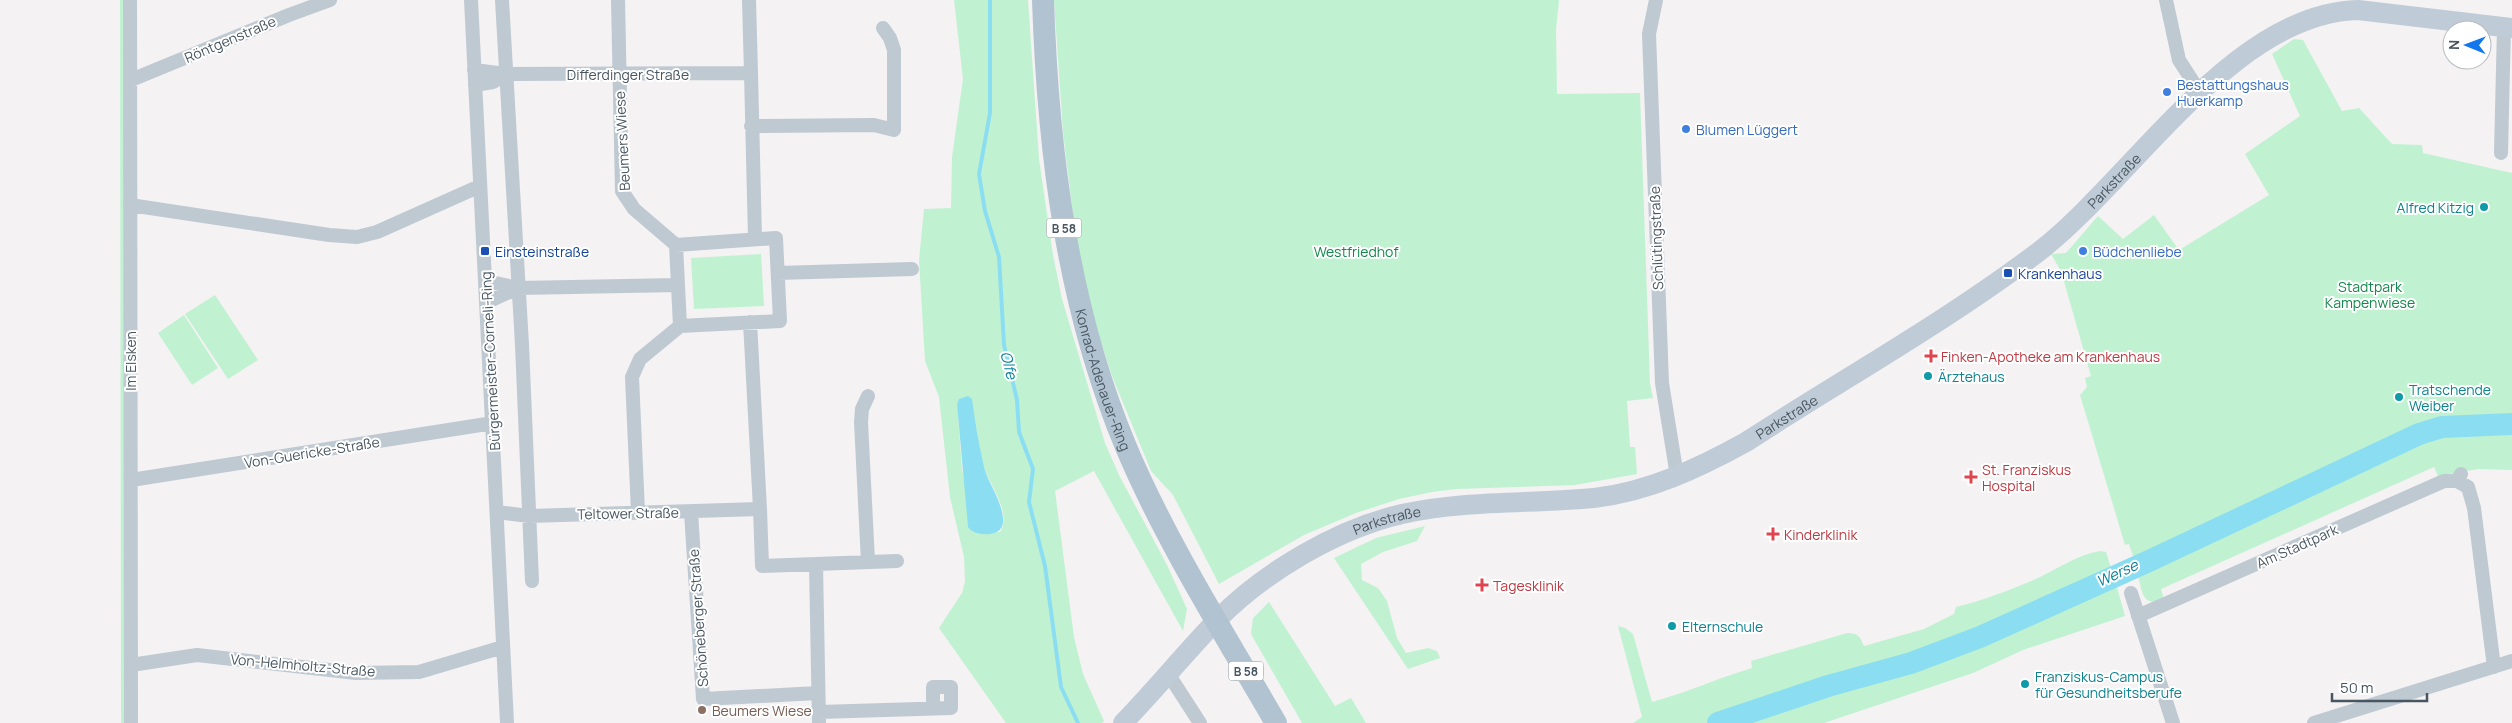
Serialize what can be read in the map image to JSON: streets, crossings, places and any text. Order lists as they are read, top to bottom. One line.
{"streets":{"main road":["B 58","Konrad-Adenauer-Ring"],"street":["Röntgenstraße","Differdinger Straße","Beumers Wiese","Parkstraße","Schlütingstraße","Im Elsken","Bürgermeister-Corneli-Ring","Von-Guericke-Straße","Teltower Straße","Am Stadtpark","Schöneberger Straße","Von-Helmholtz-Straße"]},"crossings":[["Röntgenstraße","Im Elsken"],["Differdinger Straße","Beumers Wiese"],["Differdinger Straße","Bürgermeister-Corneli-Ring"],["Parkstraße","Schlütingstraße"],["Parkstraße","Konrad-Adenauer-Ring"],["Im Elsken","Von-Guericke-Straße"],["Im Elsken","Von-Helmholtz-Straße"],["Bürgermeister-Corneli-Ring","Von-Guericke-Straße"],["Bürgermeister-Corneli-Ring","Teltower Straße"],["Bürgermeister-Corneli-Ring","Von-Helmholtz-Straße"],["Teltower Straße","Schöneberger Straße"]],"water":["Olfe","Werse"],"parks":["Westfriedhof","Stadtpark Kampenwiese"],"places":{"other":["Bestattungshaus Huerkamp","Blumen Lüggert","Alfred Kitzig","Büdchenliebe","Ärztehaus","Tratschende Weiber","Elternschule","Franziskus-Campus für Gesundheitsberufe","Beumers Wiese"],"transit":["Einsteinstraße","Krankenhaus"],"health":["Finken-Apotheke am Krankenhaus","St. Franziskus Hospital","Kinderklinik","Tagesklinik"]},"scale_bar":"50 m","north":"left"}
